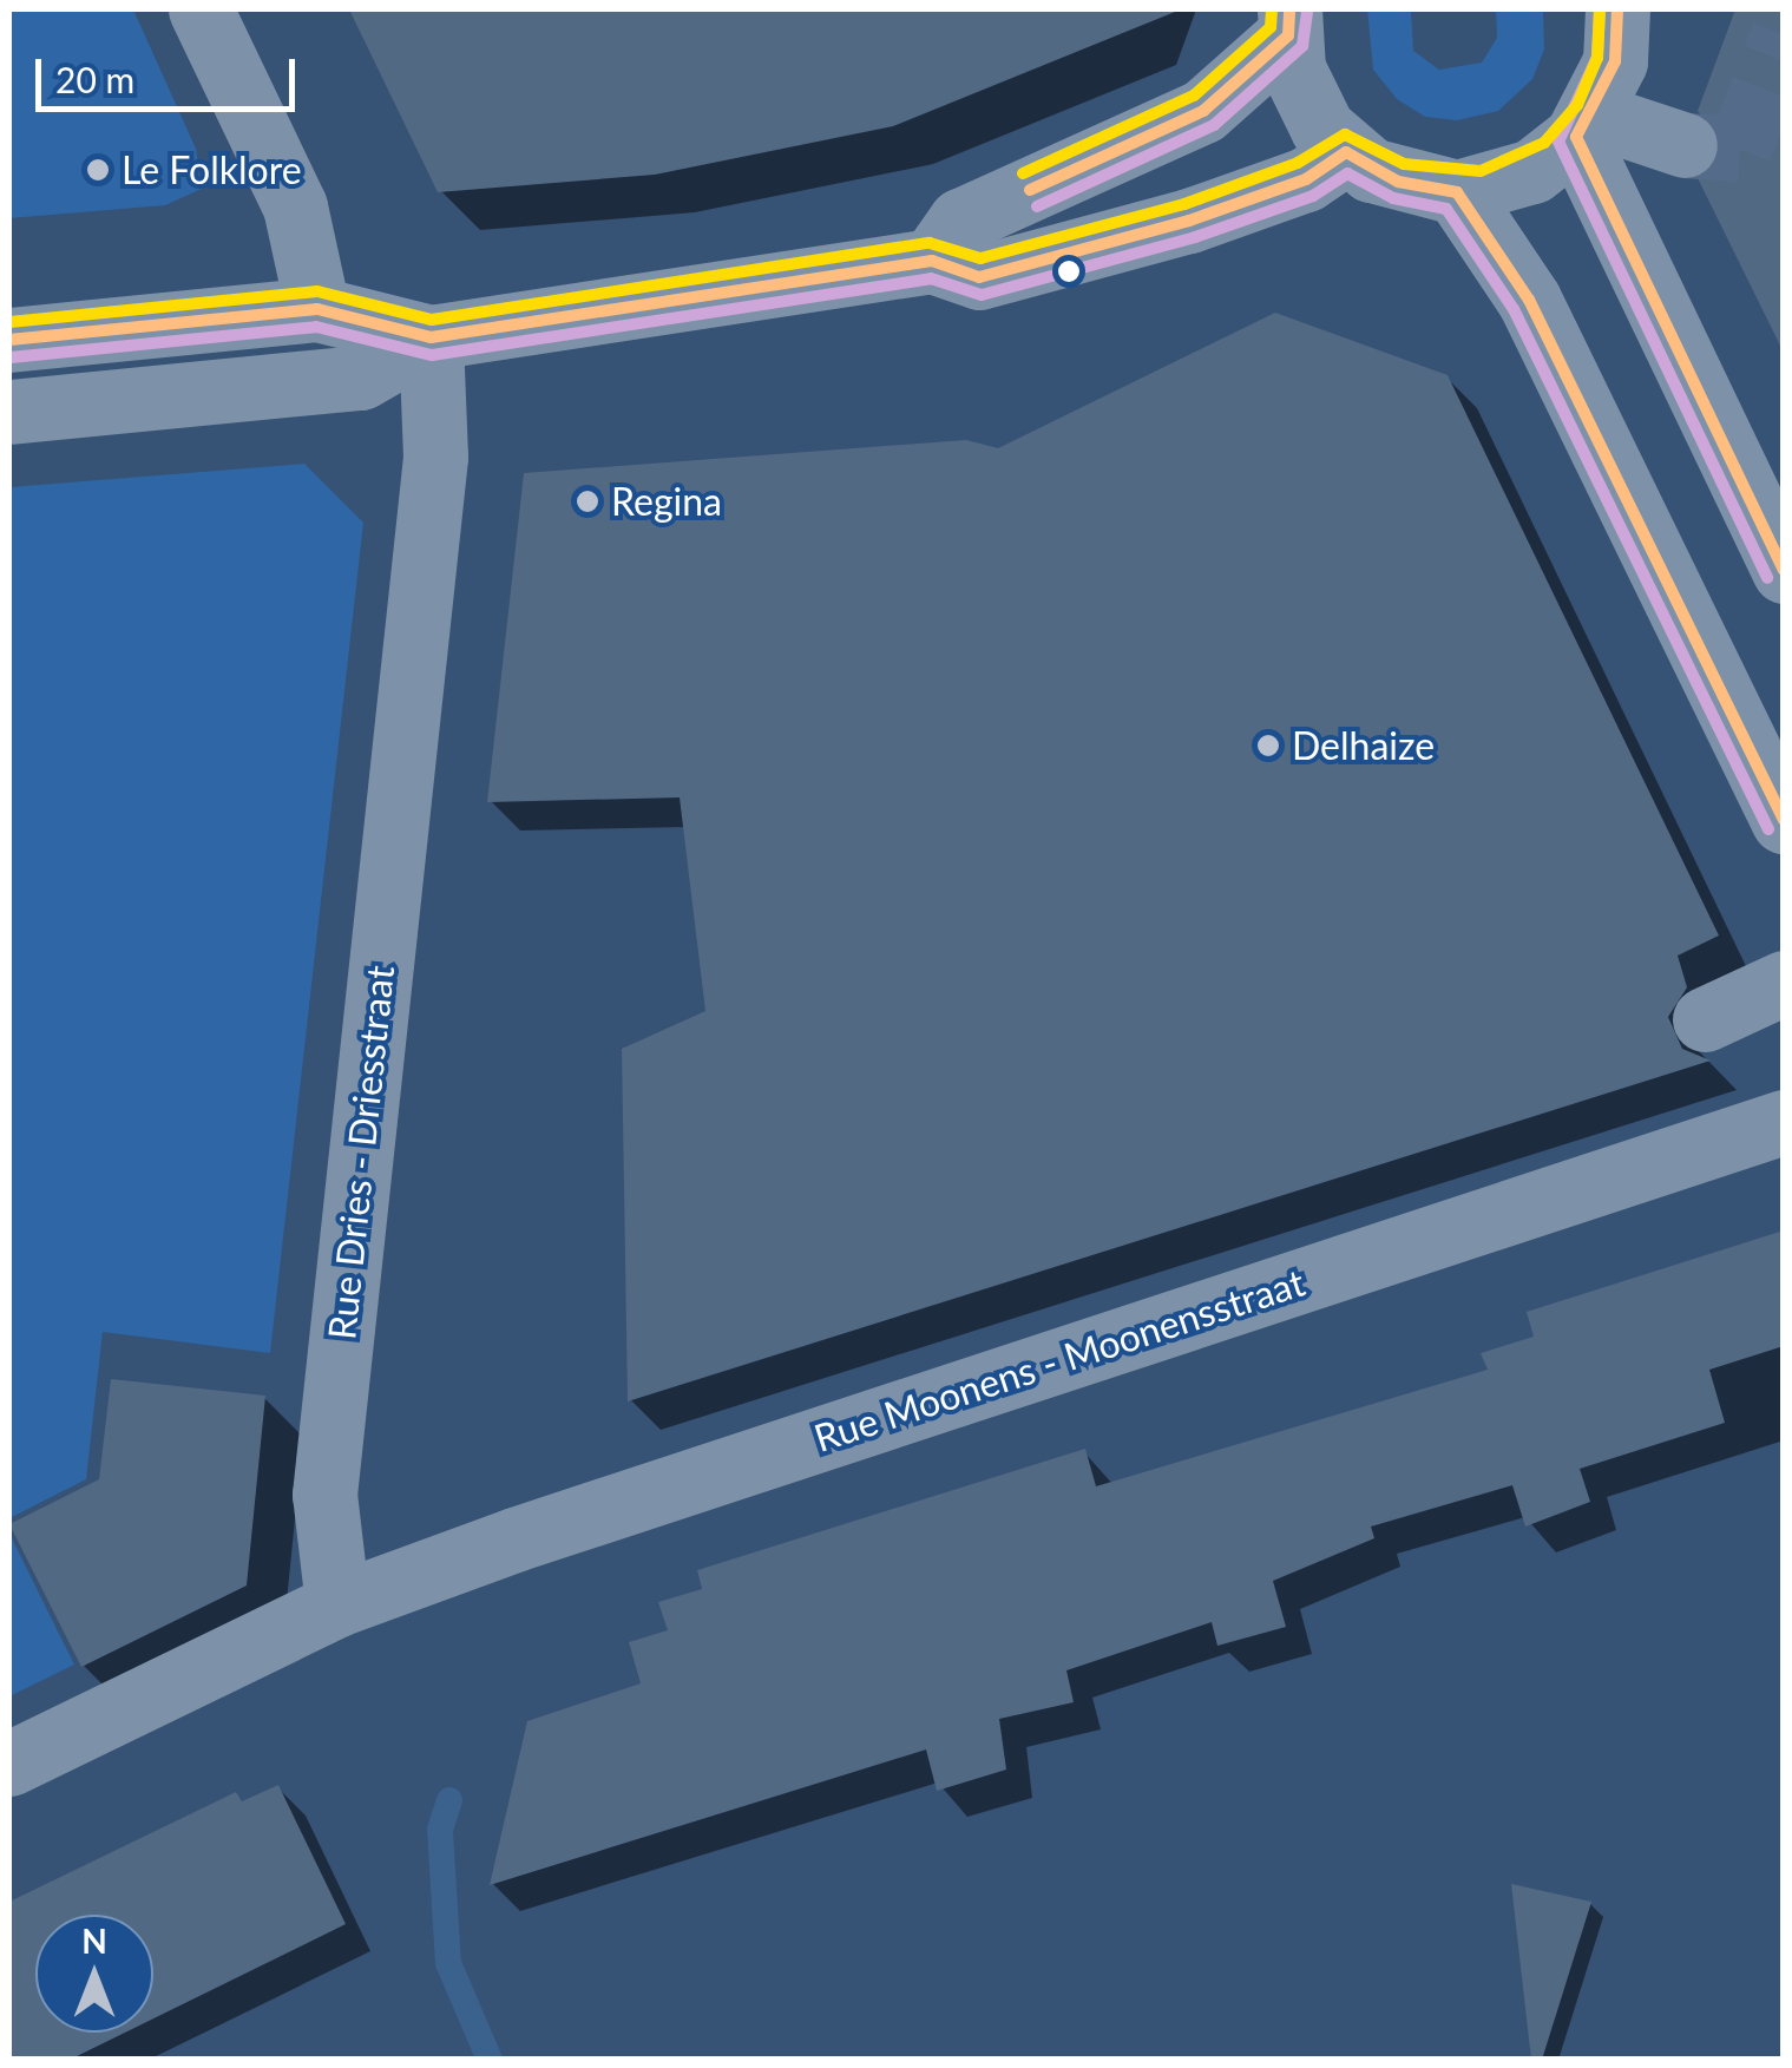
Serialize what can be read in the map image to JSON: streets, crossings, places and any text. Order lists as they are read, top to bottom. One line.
{"streets":{"street":["Rue Dries - Driesstraat","Rue Moonens - Moonensstraat"]},"crossings":[["Rue Dries - Driesstraat","Rue Moonens - Moonensstraat"]],"places":["Le Folklore","Regina","Delhaize"],"scale_bar":"20 m","north":"top"}
